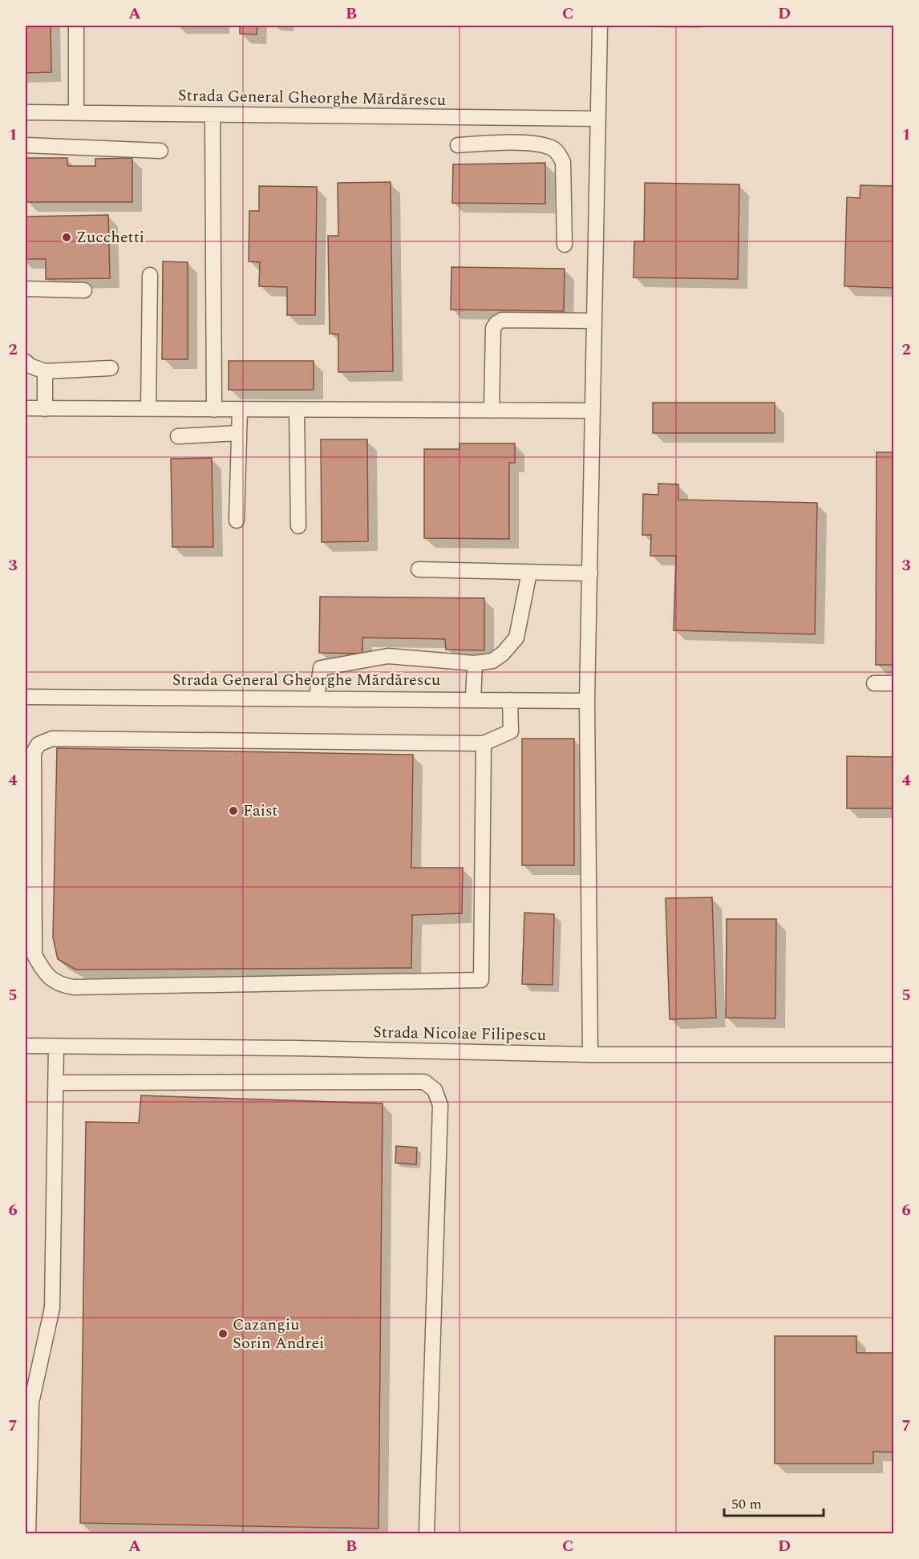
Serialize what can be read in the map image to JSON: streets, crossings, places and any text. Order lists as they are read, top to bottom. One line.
{"streets":{"street":["Strada General Gheorghe Mărdărescu","Strada Nicolae Filipescu"]},"places":["Zucchetti","Faist","Cazangiu Sorin Andrei"],"scale_bar":"50 m","grid":{"columns":["A","B","C","D"],"rows":["1","2","3","4","5","6","7"]}}
